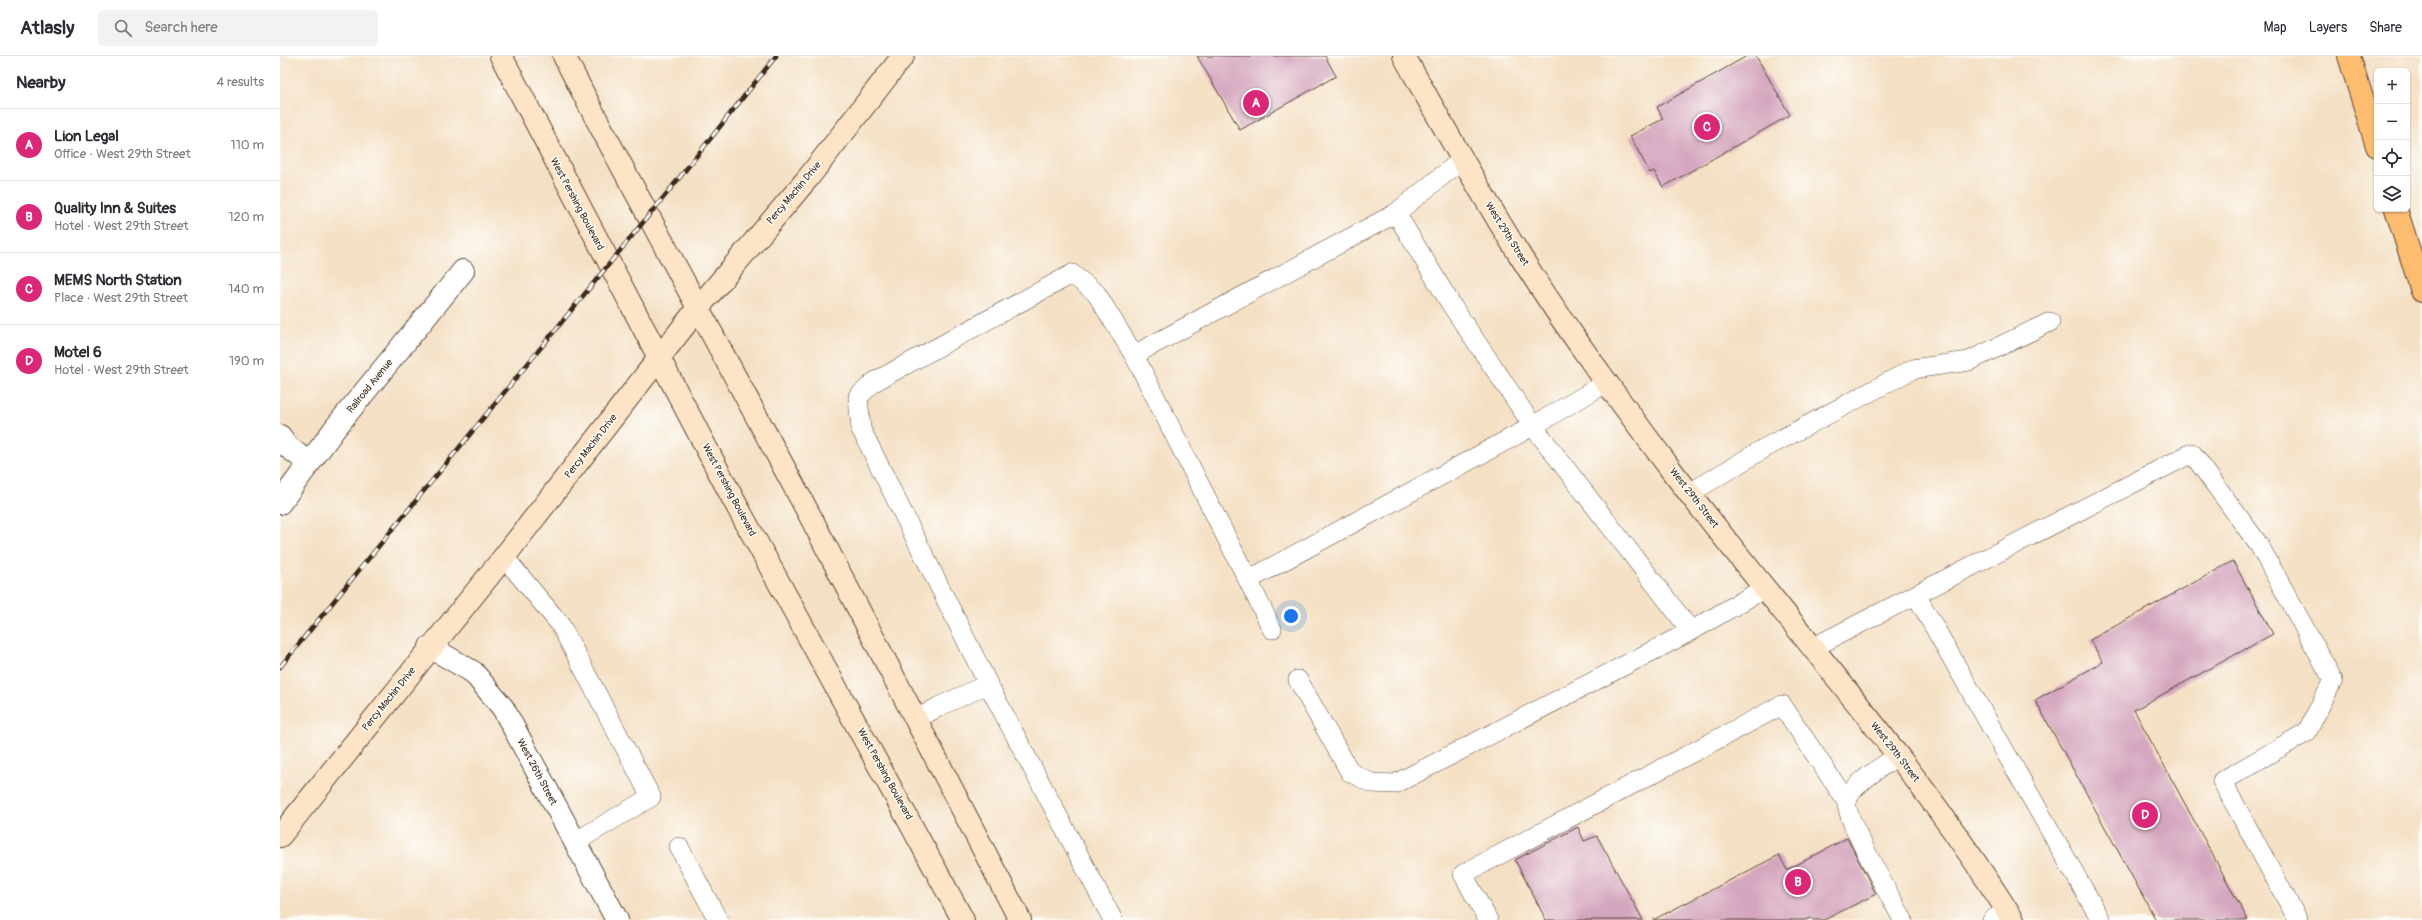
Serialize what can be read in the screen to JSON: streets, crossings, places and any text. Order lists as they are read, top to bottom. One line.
{"streets":{"main road":["Percy Machin Drive","West Pershing Boulevard","West 29th Street"],"street":["Railroad Avenue","West 26th Street"]},"crossings":[["Percy Machin Drive","West Pershing Boulevard"],["Percy Machin Drive","West 26th Street"]],"page":{"header":"Atlasly","search":"Search here","nav":["Map","Layers","Share"],"heading":["Nearby","4 results"],"map_buttons":["+","−"],"pins":["A","C","D","B"],"list":[{"mark":"A","name":"Lion Legal","note":"Office · West 29th Street","value":"110 m"},{"mark":"B","name":"Quality Inn & Suites","note":"Hotel · West 29th Street","value":"120 m"},{"mark":"C","name":"MEMS North Station","note":"Place · West 29th Street","value":"140 m"},{"mark":"D","name":"Motel 6","note":"Hotel · West 29th Street","value":"190 m"}]}}
